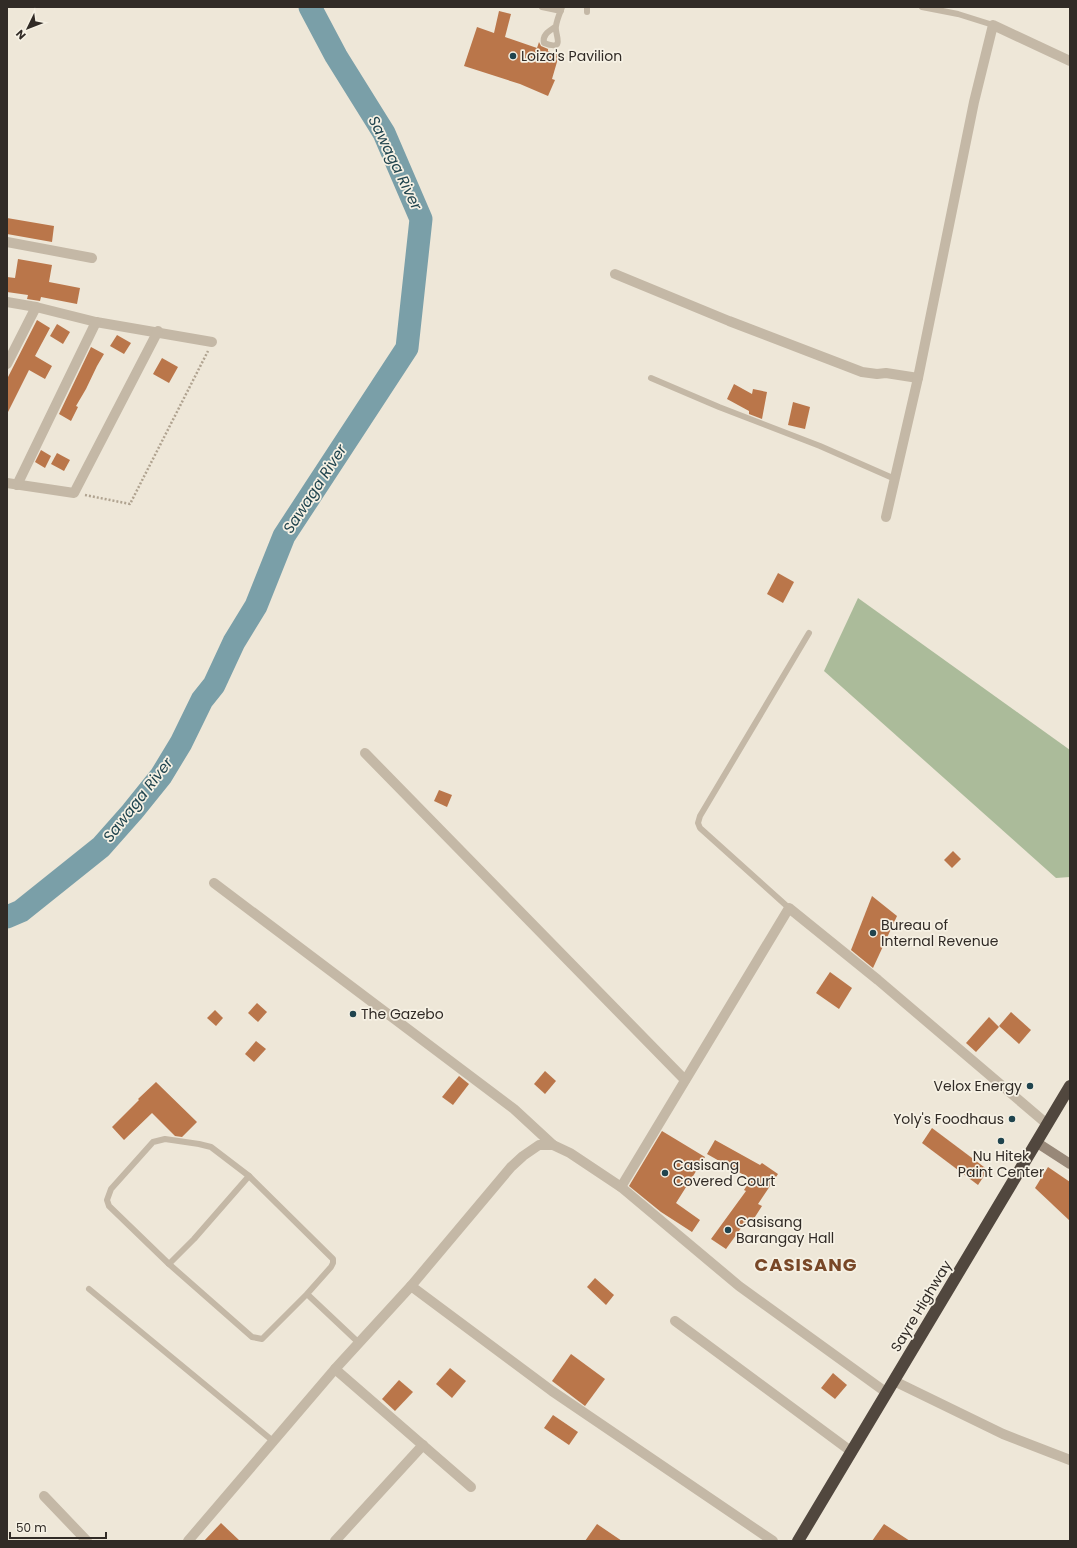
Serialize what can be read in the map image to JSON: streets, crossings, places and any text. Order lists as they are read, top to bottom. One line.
{"streets":{"highway":["Sayre Highway"]},"districts":["CASISANG"],"water":["Sawaga River"],"places":["Loiza's Pavilion","Bureau of Internal Revenue","The Gazebo","Velox Energy","Yoly's Foodhaus","Nu Hitek Paint Center","Casisang Covered Court","Casisang Barangay Hall"],"scale_bar":"50 m","north":"bottom left"}
